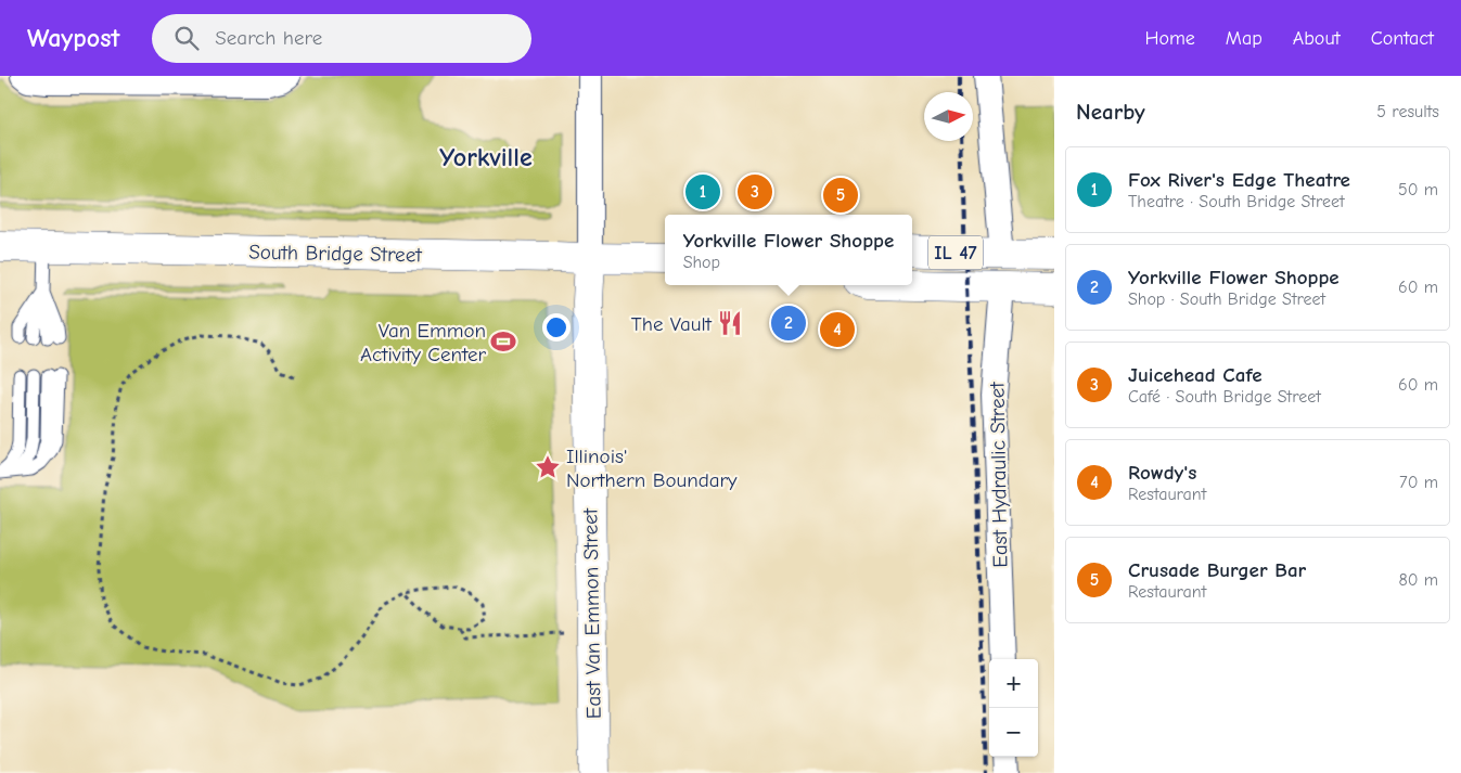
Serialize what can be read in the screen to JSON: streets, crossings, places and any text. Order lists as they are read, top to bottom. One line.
{"streets":{"main road":["South Bridge Street","IL 47","East Van Emmon Street"],"street":["East Hydraulic Street"]},"crossings":[["South Bridge Street","East Van Emmon Street"]],"districts":["Yorkville"],"places":{"restaurant":["The Vault"],"sports":["Van Emmon Activity Center"],"place":["Illinois' Northern Boundary"]},"north":"right","page":{"header":"Waypost","search":"Search here","nav":["Home","Map","About","Contact"],"heading":["Nearby","5 results"],"list":[{"mark":"1","name":"Fox River's Edge Theatre","note":"Theatre · South Bridge Street","value":"50 m"},{"mark":"2","name":"Yorkville Flower Shoppe","note":"Shop · South Bridge Street","value":"60 m"},{"mark":"3","name":"Juicehead Cafe","note":"Café · South Bridge Street","value":"60 m"},{"mark":"4","name":"Rowdy's","note":"Restaurant","value":"70 m"},{"mark":"5","name":"Crusade Burger Bar","note":"Restaurant","value":"80 m"}],"pins":["1","3","5","2","4"],"popup":["Yorkville Flower Shoppe","Shop"],"map_buttons":["+","−"]}}
